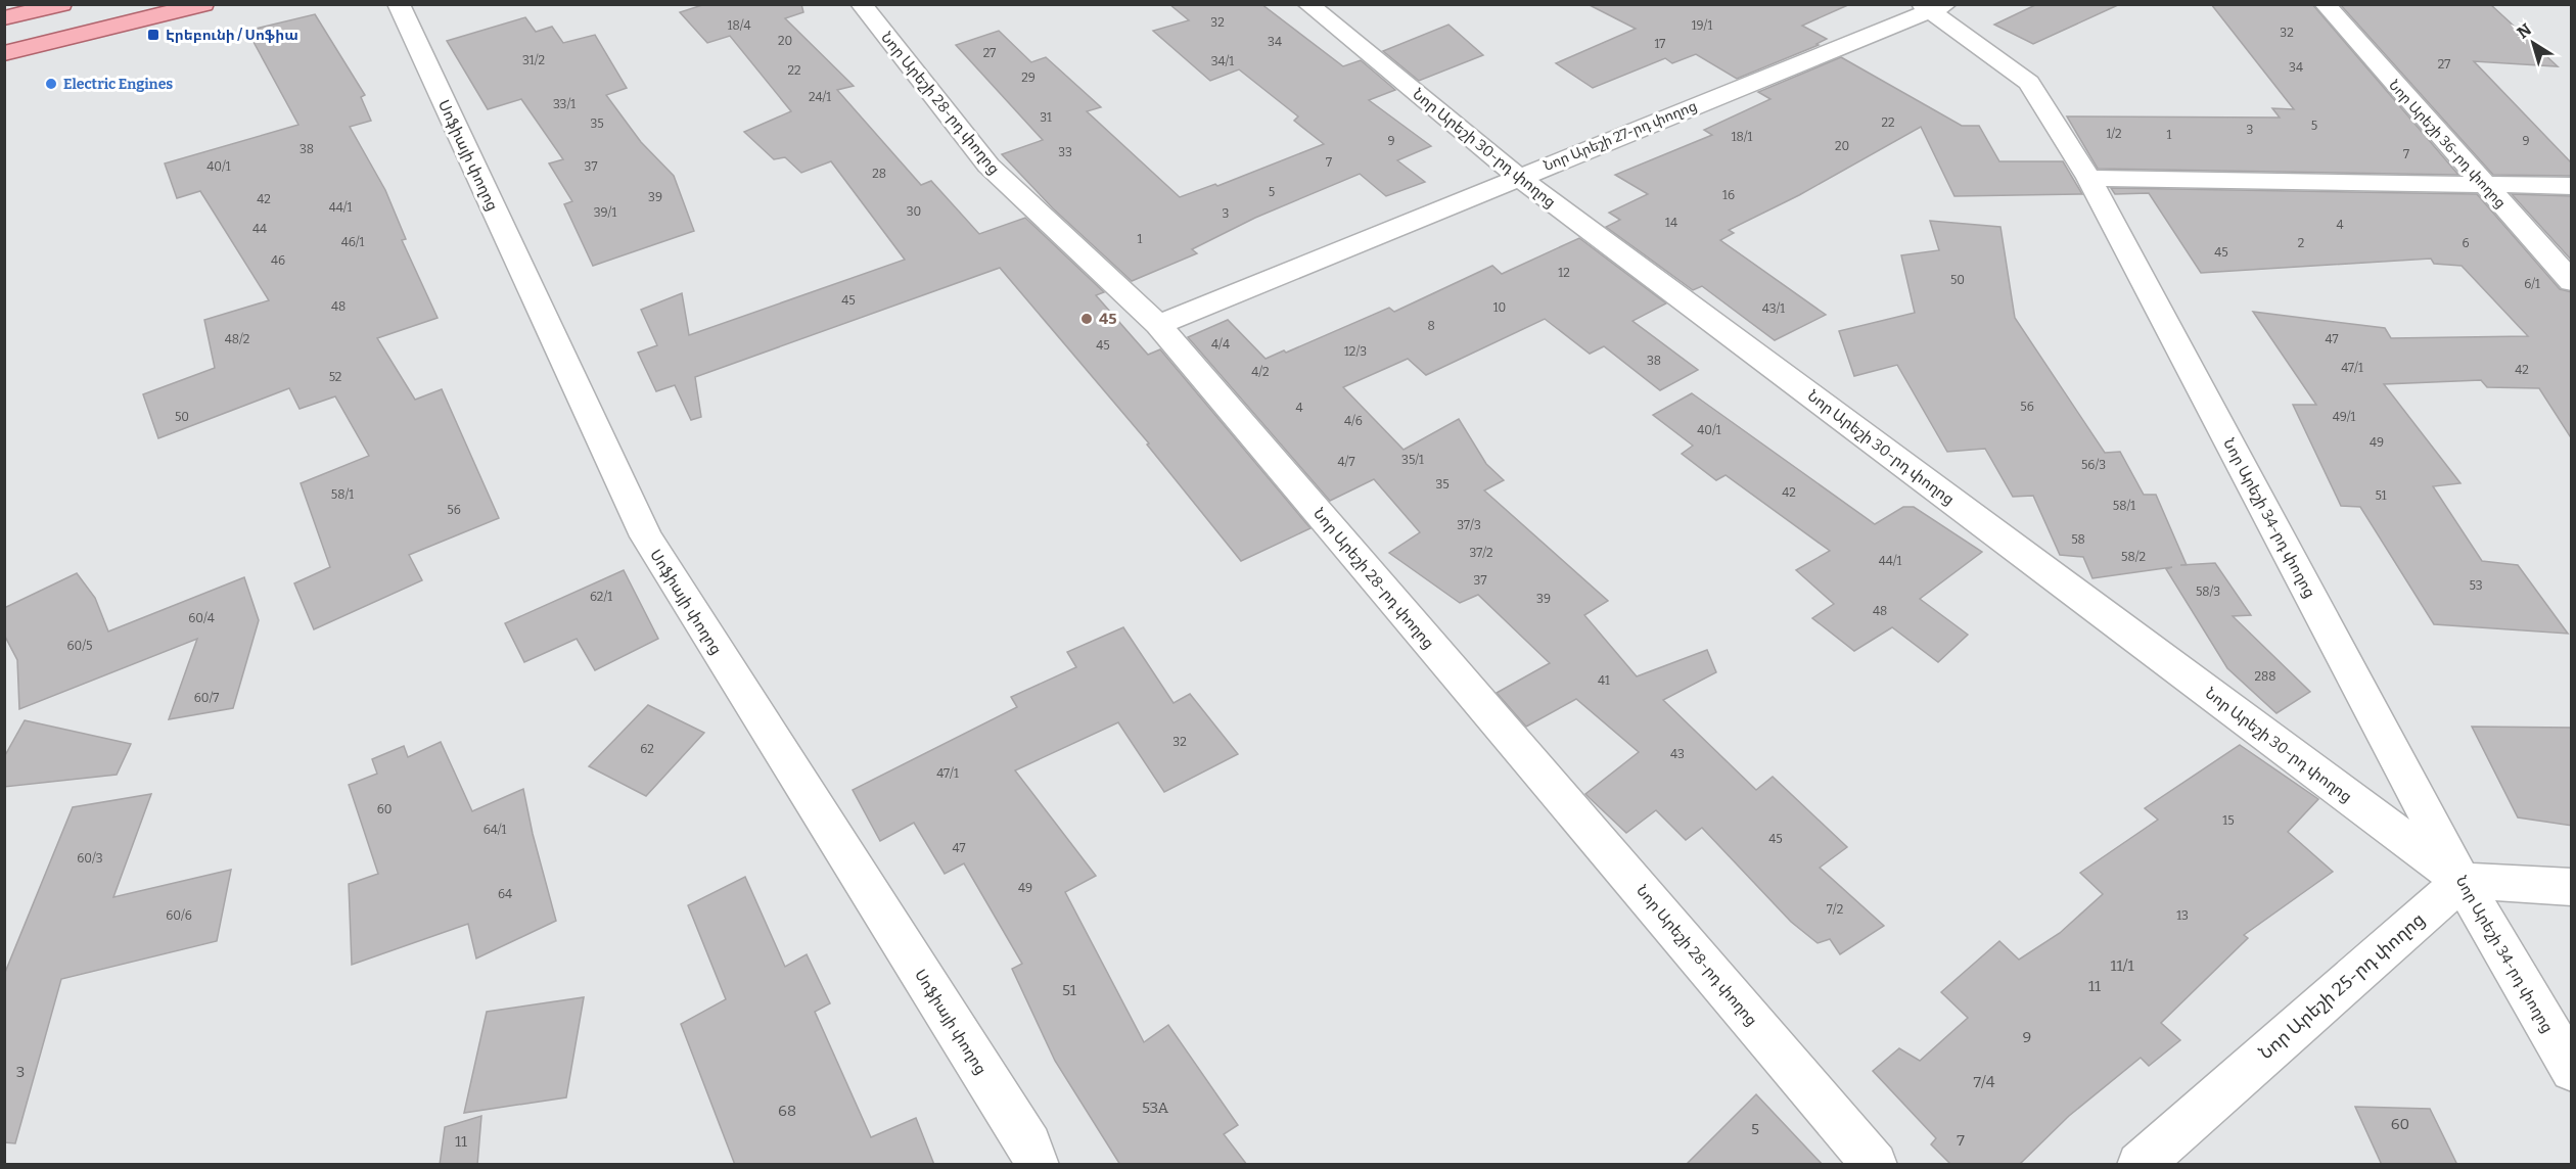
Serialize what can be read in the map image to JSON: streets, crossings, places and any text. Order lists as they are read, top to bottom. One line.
{"streets":{"street":["Նոր Արեշի 28-րդ փողոց","Նոր Արեշի 27-րդ փողոց","Նոր Արեշի 36-րդ փողոց","Նոր Արեշի 30-րդ փողոց","Սոֆիայի փողոց","Նոր Արեշի 34-րդ փողոց","Նոր Արեշի 25-րդ փողոց"]},"crossings":[["Նոր Արեշի 28-րդ փողոց","Նոր Արեշի 27-րդ փողոց"],["Նոր Արեշի 27-րդ փողոց","Նոր Արեշի 30-րդ փողոց"],["Նոր Արեշի 27-րդ փողոց","Նոր Արեշի 34-րդ փողոց"],["Նոր Արեշի 30-րդ փողոց","Նոր Արեշի 34-րդ փողոց"],["Նոր Արեշի 30-րդ փողոց","Նոր Արեշի 25-րդ փողոց"],["Նոր Արեշի 34-րդ փողոց","Նոր Արեշի 25-րդ փողոց"]],"places":{"transit":["Էրեբունի / Սոֆիա"],"other":["Electric Engines","45"]},"house_numbers":["32","18/4","19/1","32","20","34","17","27","31/2","34/1","27","34","22","29","24/1","33/1","31","22","35","5","3","1/2","1","18/1","9","9","20","38","33","7","7","40/1","37","28","5","16","39","42","44/1","30","39/1","3","14","4","44","1","46/1","2","6","45","46","12","50","6/1","45","48","10","43/1","8","48/2","47","4/4","45","12/3","38","47/1","42","4/2","52","56","4","50","49/1","4/6","40/1","49","35/1","4/7","56/3","35","42","58/1","51","58/1","56","37/3","58","37/2","58/2","44/1","37","53","58/3","62/1","39","48","60/4","60/5","288","41","60/7","32","62","43","47/1","60","15","64/1","45","47","60/3","49","64","7/2","60/6","13","11/1","11","51","9","3","7/4","53А","68","60","5","7","11"],"north":"top left"}
